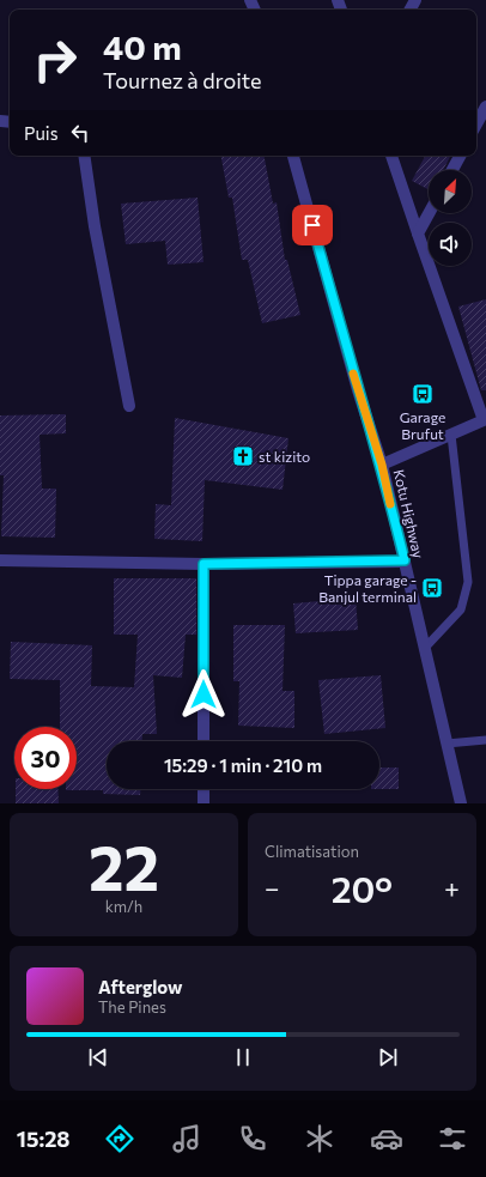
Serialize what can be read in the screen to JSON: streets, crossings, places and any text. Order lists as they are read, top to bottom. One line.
{"streets":{"street":["Kotu Highway"]},"places":{"bus stop":["Garage Brufut","Tippa garage - Banjul terminal"],"church":["st kizito"]},"north":"top right","page":{"turn":["40 m","Tournez à droite"],"then":"Puis","limit":"30","trip":"15:29 · 1 min · 210 m","tile":[["22","km/h"],"Climatisation"],"heat":["−","20°","+"],"song":["Afterglow","The Pines"],"tabs":"15:28"}}
